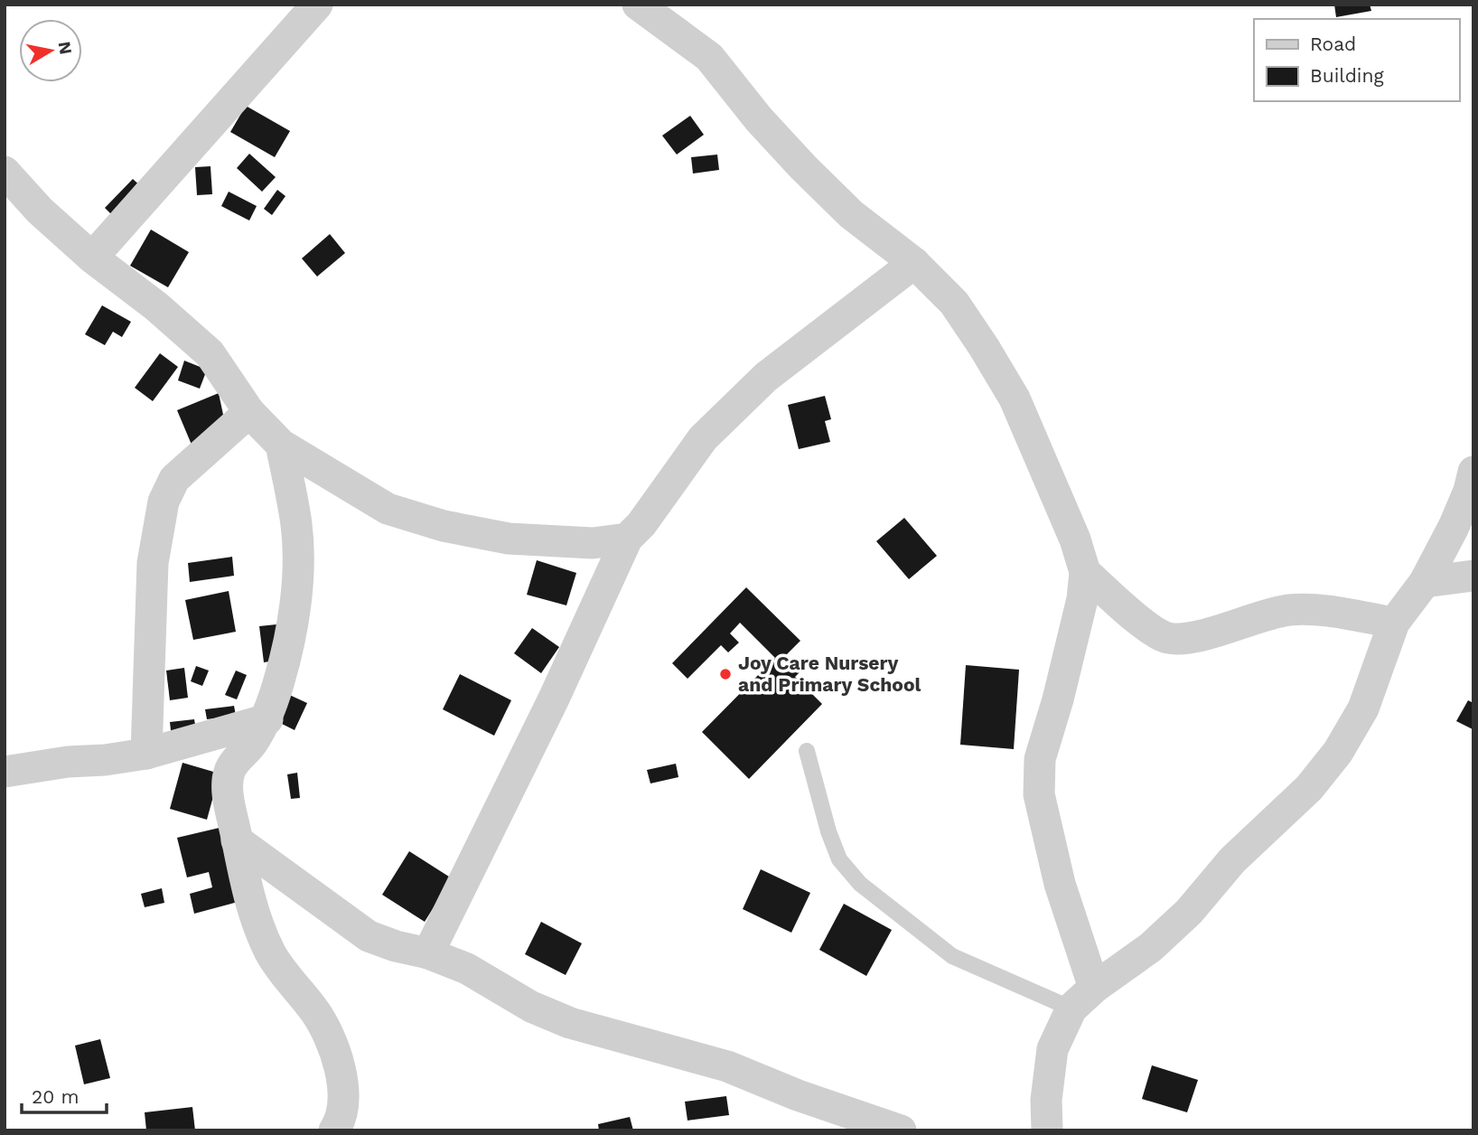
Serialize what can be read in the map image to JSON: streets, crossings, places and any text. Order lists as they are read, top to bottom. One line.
{"places":["Joy Care Nursery and Primary School"],"legend":["Road","Building"],"scale_bar":"20 m","north":"right"}
